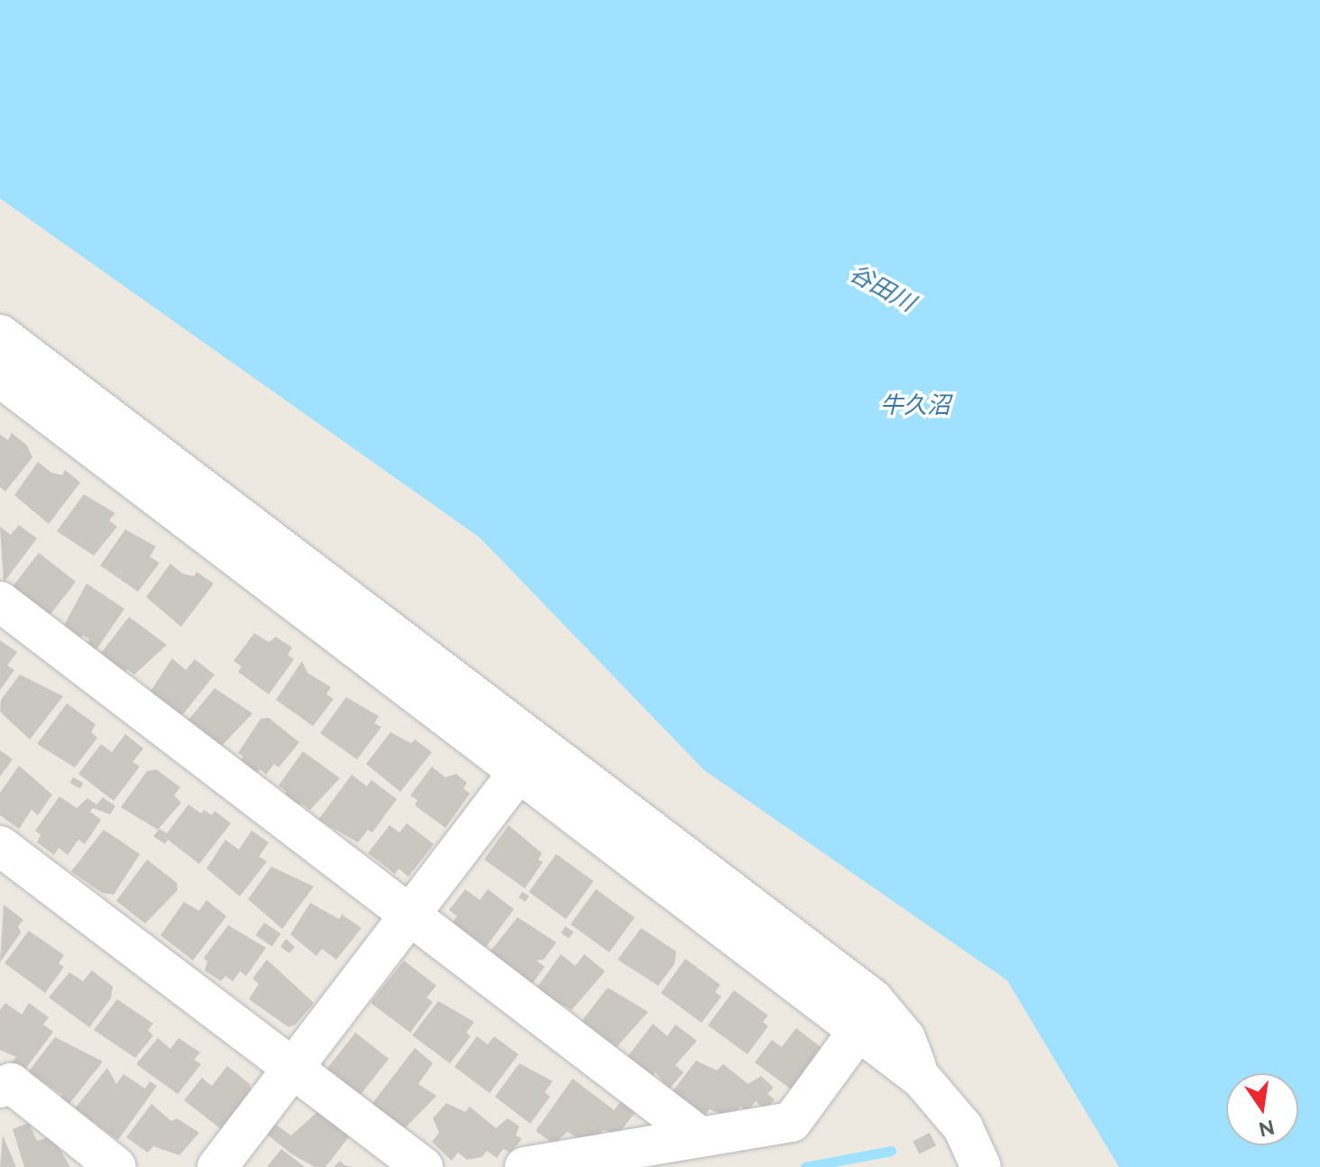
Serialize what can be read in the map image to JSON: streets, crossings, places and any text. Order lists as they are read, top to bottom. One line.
{"water":["谷田川","牛久沼"],"north":"bottom"}
